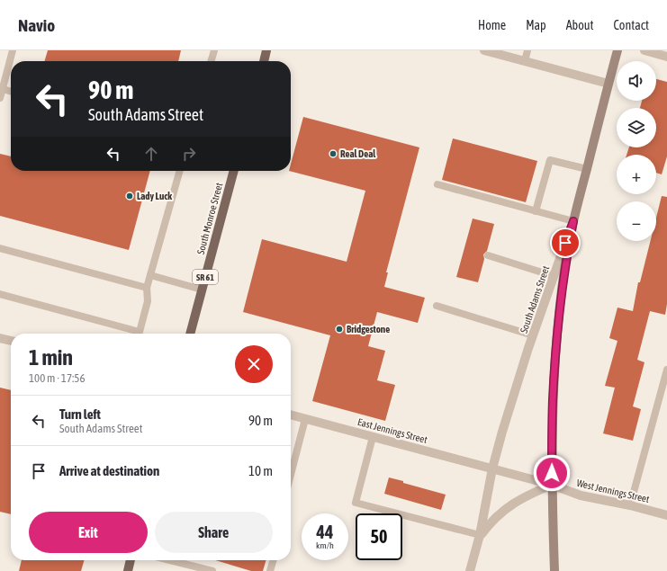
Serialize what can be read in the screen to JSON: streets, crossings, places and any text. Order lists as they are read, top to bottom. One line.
{"streets":{"main road":["South Monroe Street","SR 61","South Adams Street"],"street":["East Jennings Street","West Jennings Street"]},"crossings":[["South Adams Street","East Jennings Street"],["South Adams Street","West Jennings Street"],["East Jennings Street","West Jennings Street"]],"places":["Real Deal","Lady Luck","Bridgestone"],"page":{"header":"Navio","nav":["Home","Map","About","Contact"],"map_buttons":["+","−"],"turn":["90 m","South Adams Street"],"heading":["1 min","100 m · 17:56"],"list":[{"name":"Turn left","note":"South Adams Street","value":"90 m"},{"name":"Arrive at destination","value":"10 m"}],"buttons":["Exit","Share"],"speed":"44 km/h","limit":"50"}}
